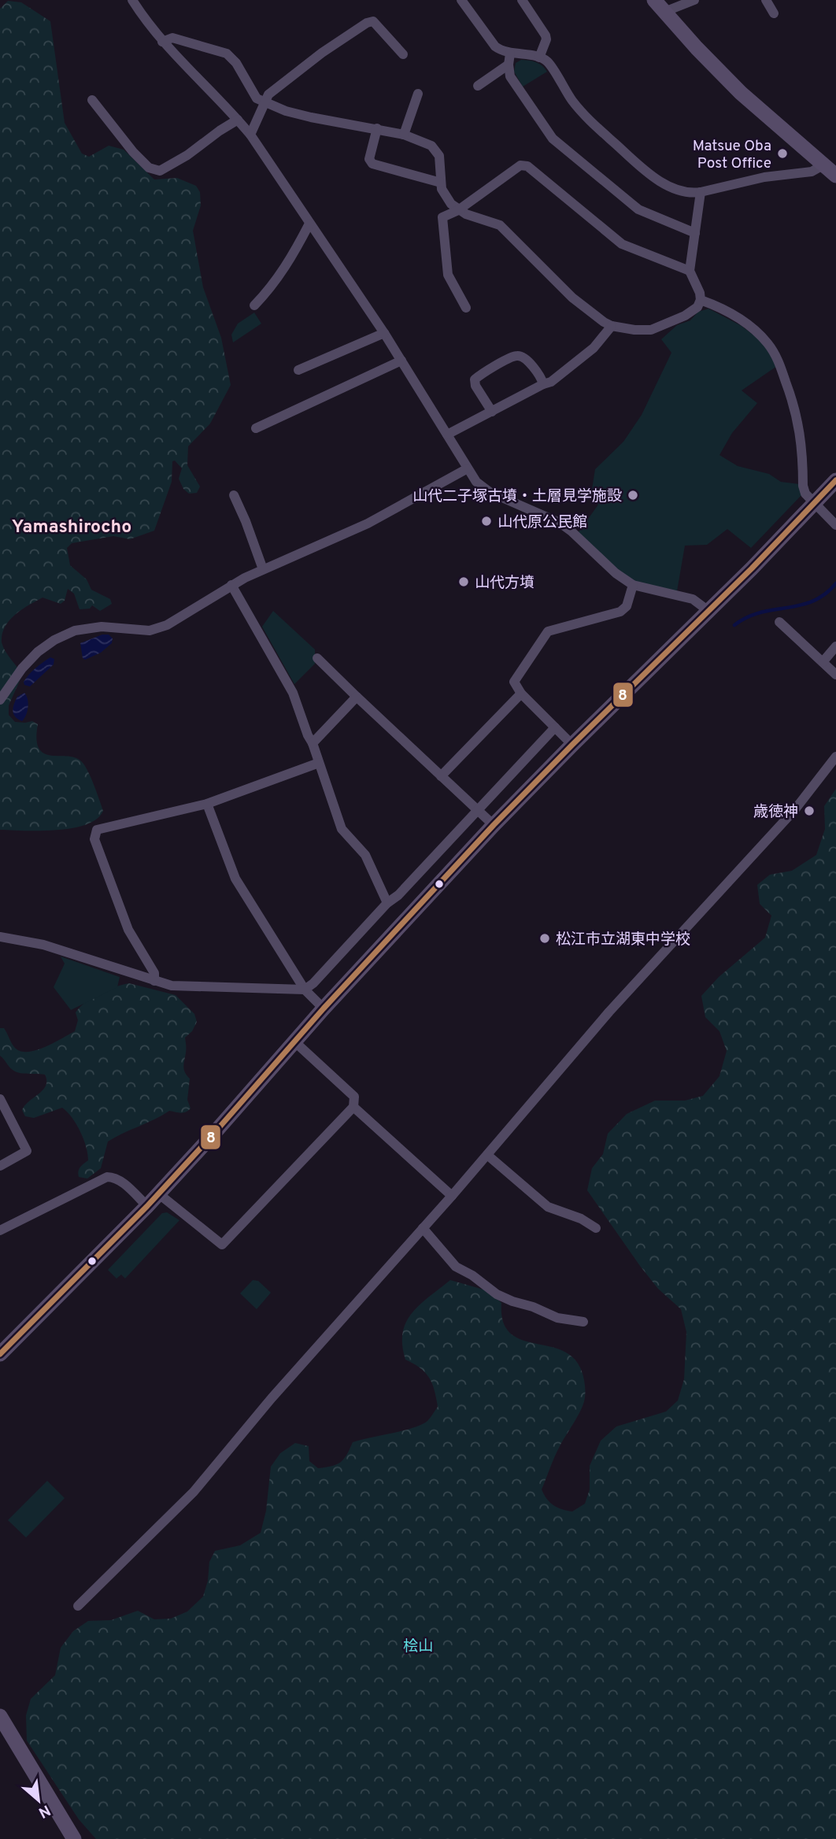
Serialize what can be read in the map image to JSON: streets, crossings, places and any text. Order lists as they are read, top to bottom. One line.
{"districts":["Yamashirocho"],"parks":["桧山"],"places":["Matsue Oba Post Office","山代二子塚古墳・土層見学施設","山代原公民館","山代方墳","歳徳神","松江市立湖東中学校"],"lines":["transit line 8"],"north":"bottom right"}
